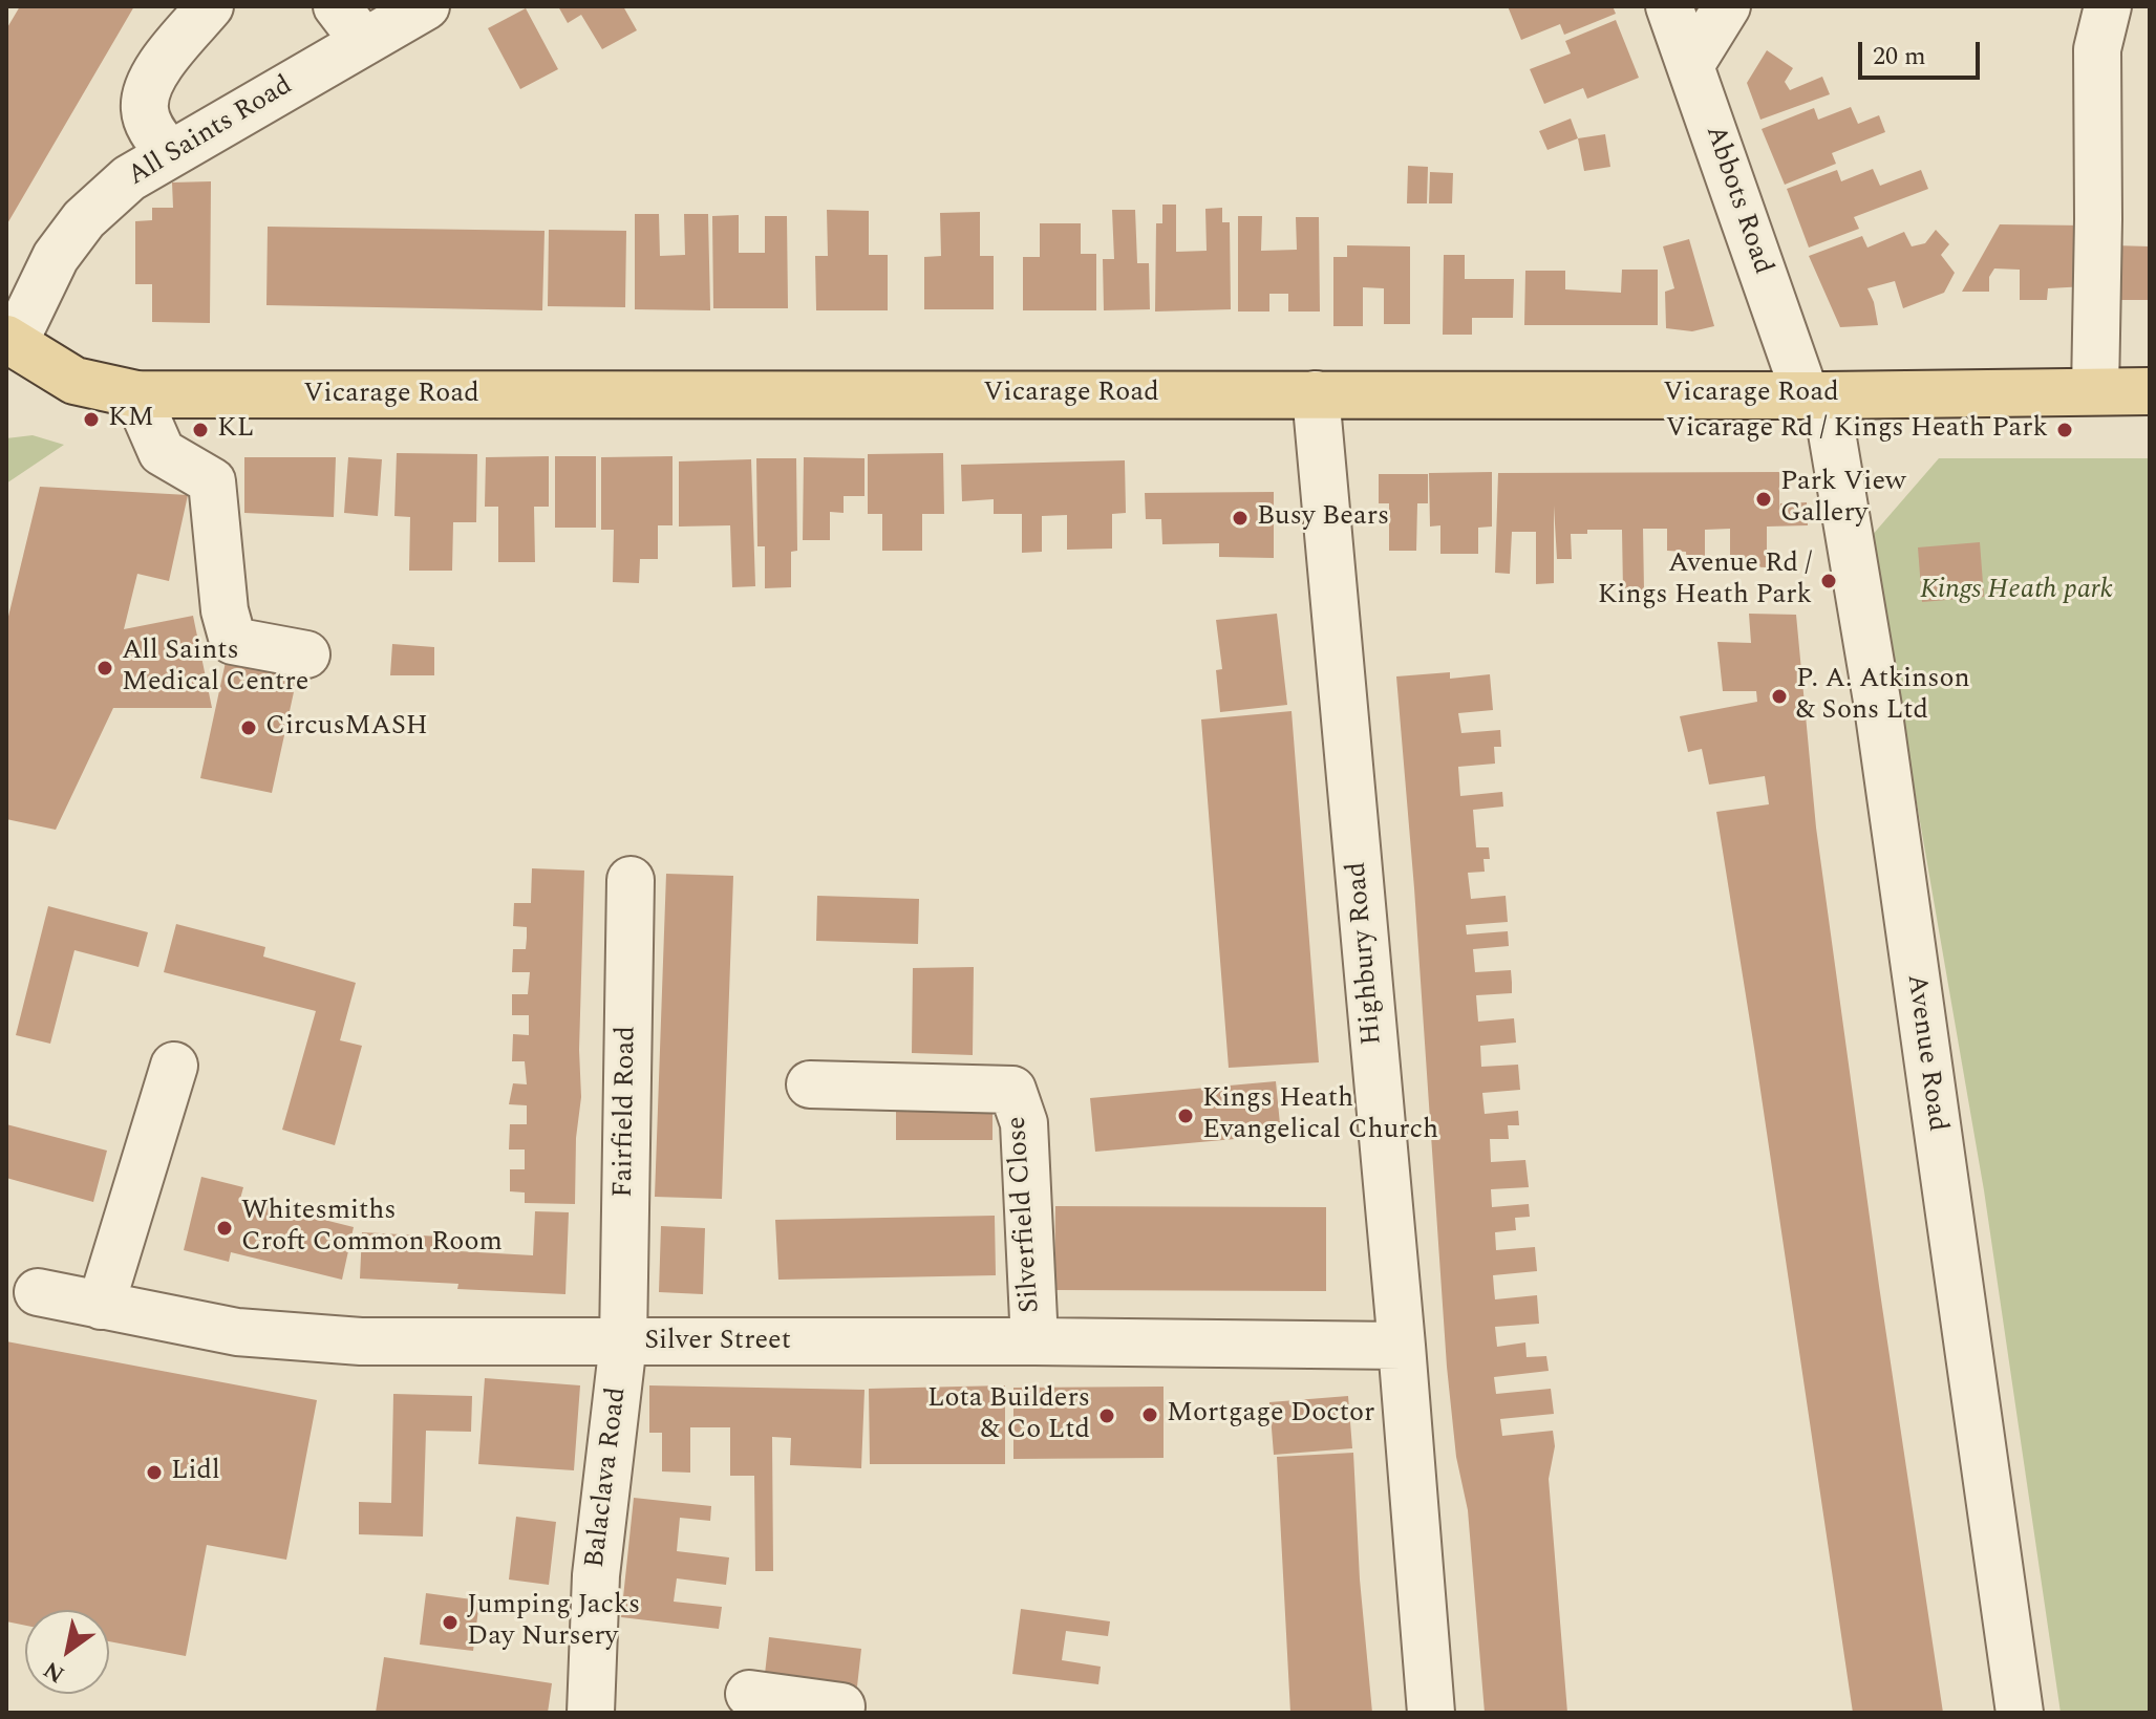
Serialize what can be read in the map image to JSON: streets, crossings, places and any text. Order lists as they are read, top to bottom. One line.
{"streets":{"main road":["Vicarage Road"],"street":["All Saints Road","Abbots Road","Highbury Road","Avenue Road","Fairfield Road","Silverfield Close","Silver Street","Balaclava Road"]},"crossings":[["All Saints Road","Vicarage Road"],["Abbots Road","Vicarage Road"],["Abbots Road","Avenue Road"],["Vicarage Road","Highbury Road"],["Vicarage Road","Avenue Road"],["Highbury Road","Silver Street"],["Fairfield Road","Silver Street"],["Fairfield Road","Balaclava Road"],["Silverfield Close","Silver Street"],["Silver Street","Balaclava Road"]],"parks":["Kings Heath park"],"places":["KM","KL","Vicarage Rd / Kings Heath Park","Park View Gallery","Busy Bears","Avenue Rd / Kings Heath Park","All Saints Medical Centre","P. A. Atkinson & Sons Ltd","CircusMASH","Kings Heath Evangelical Church","Whitesmiths Croft Common Room","Mortgage Doctor","Lota Builders & Co Ltd","Lidl","Jumping Jacks Day Nursery"],"scale_bar":"20 m","north":"bottom left"}
